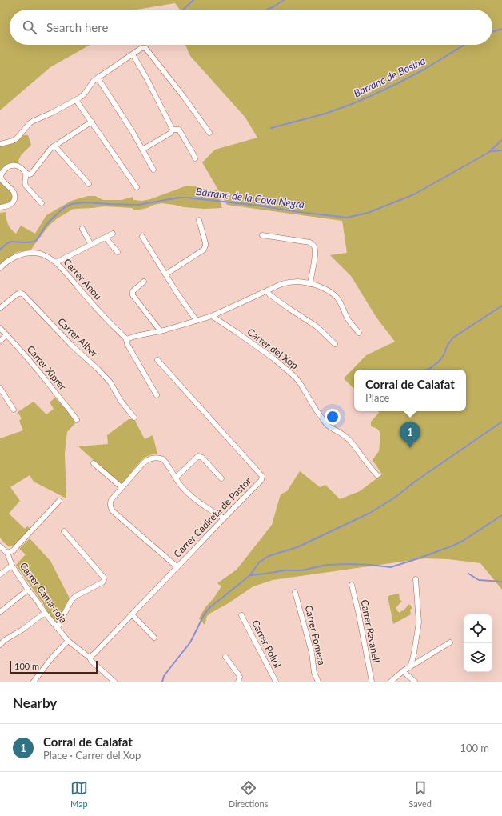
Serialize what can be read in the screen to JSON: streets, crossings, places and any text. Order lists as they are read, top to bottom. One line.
{"streets":{"street":["Carrer Anou","Carrer Alber","Carrer del Xop","Carrer Xiprer","Carrer Cadireta de Pastor","Carrer Cama-roja","Carrer Ravanell","Carrer Pomera","Carrer Poliol"]},"water":["Barranc de Bosina","Barranc de la Cova Negra"],"scale_bar":"100 m","page":{"search":"Search here","popup":["Corral de Calafat","Place"],"pins":"1","scale":"100 m","heading":"Nearby","list":[{"mark":"1","name":"Corral de Calafat","note":"Place · Carrer del Xop","value":"100 m"}],"nav":["Map","Directions","Saved"]}}
